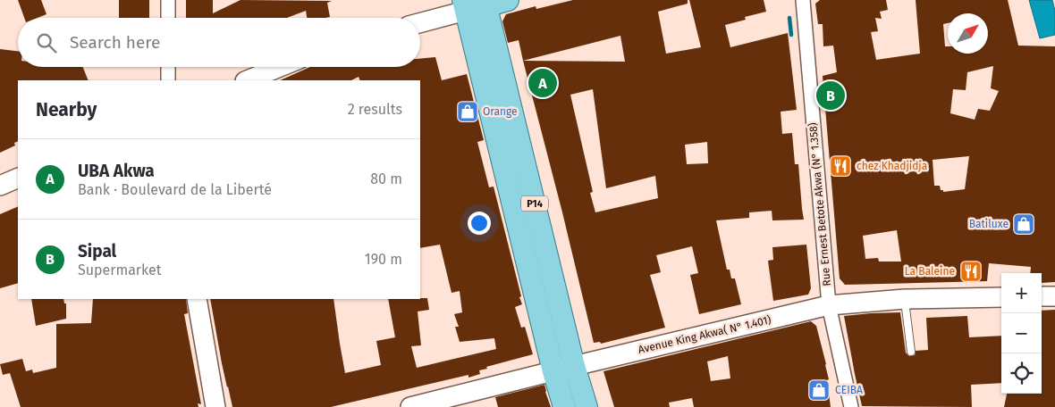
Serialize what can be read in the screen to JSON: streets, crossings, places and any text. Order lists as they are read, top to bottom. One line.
{"streets":{"main road":["P14"],"street":["Rue Ernest Betote Akwa (N° 1.358)","Avenue King Akwa( N° 1.401)"]},"crossings":[["P14","Avenue King Akwa( N° 1.401)"],["Rue Ernest Betote Akwa (N° 1.358)","Avenue King Akwa( N° 1.401)"]],"places":{"shop":["Orange","Batiluxe","CEIBA"],"restaurant":["chez Khadjidja","La Baleine"]},"north":"top right","page":{"search":"Search here","pins":["A","B"],"heading":["Nearby","2 results"],"list":[{"mark":"A","name":"UBA Akwa","note":"Bank · Boulevard de la Liberté","value":"80 m"},{"mark":"B","name":"Sipal","note":"Supermarket","value":"190 m"}],"map_buttons":["+","−"]}}
